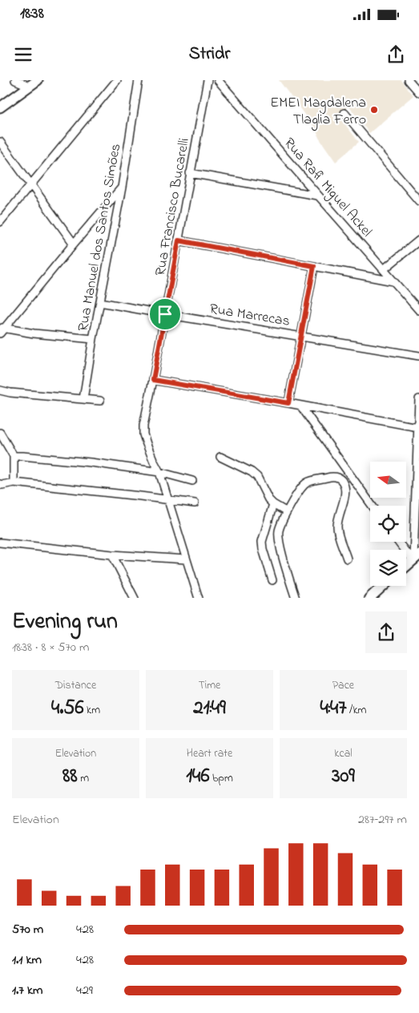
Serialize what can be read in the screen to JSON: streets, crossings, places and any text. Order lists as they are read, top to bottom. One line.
{"streets":{"street":["Rua Rafi Miguel Ackel","Rua Francisco Bucarelli","Rua Manuel dos Santos Simões","Rua Marrecas"]},"crossings":[["Rua Francisco Bucarelli","Rua Marrecas"],["Rua Manuel dos Santos Simões","Rua Marrecas"]],"places":["EMEI Magdalena Tlaglia Ferro"],"north":"left","page":{"status":"18:38","header":"Stridr","heading":["Evening run","18:38 · 8 × 570 m"],"stats":[["Distance","4.56 km"],["Time","21:49"],["Pace","4:47 /km"],["Elevation","88 m"],["Heart rate","146 bpm"],["kcal","309"]],"chart":["Elevation","287–297 m"],"list":[{"name":"570 m","note":"4:28"},{"name":"1.1 km","note":"4:28"},{"name":"1.7 km","note":"4:29"}]}}
